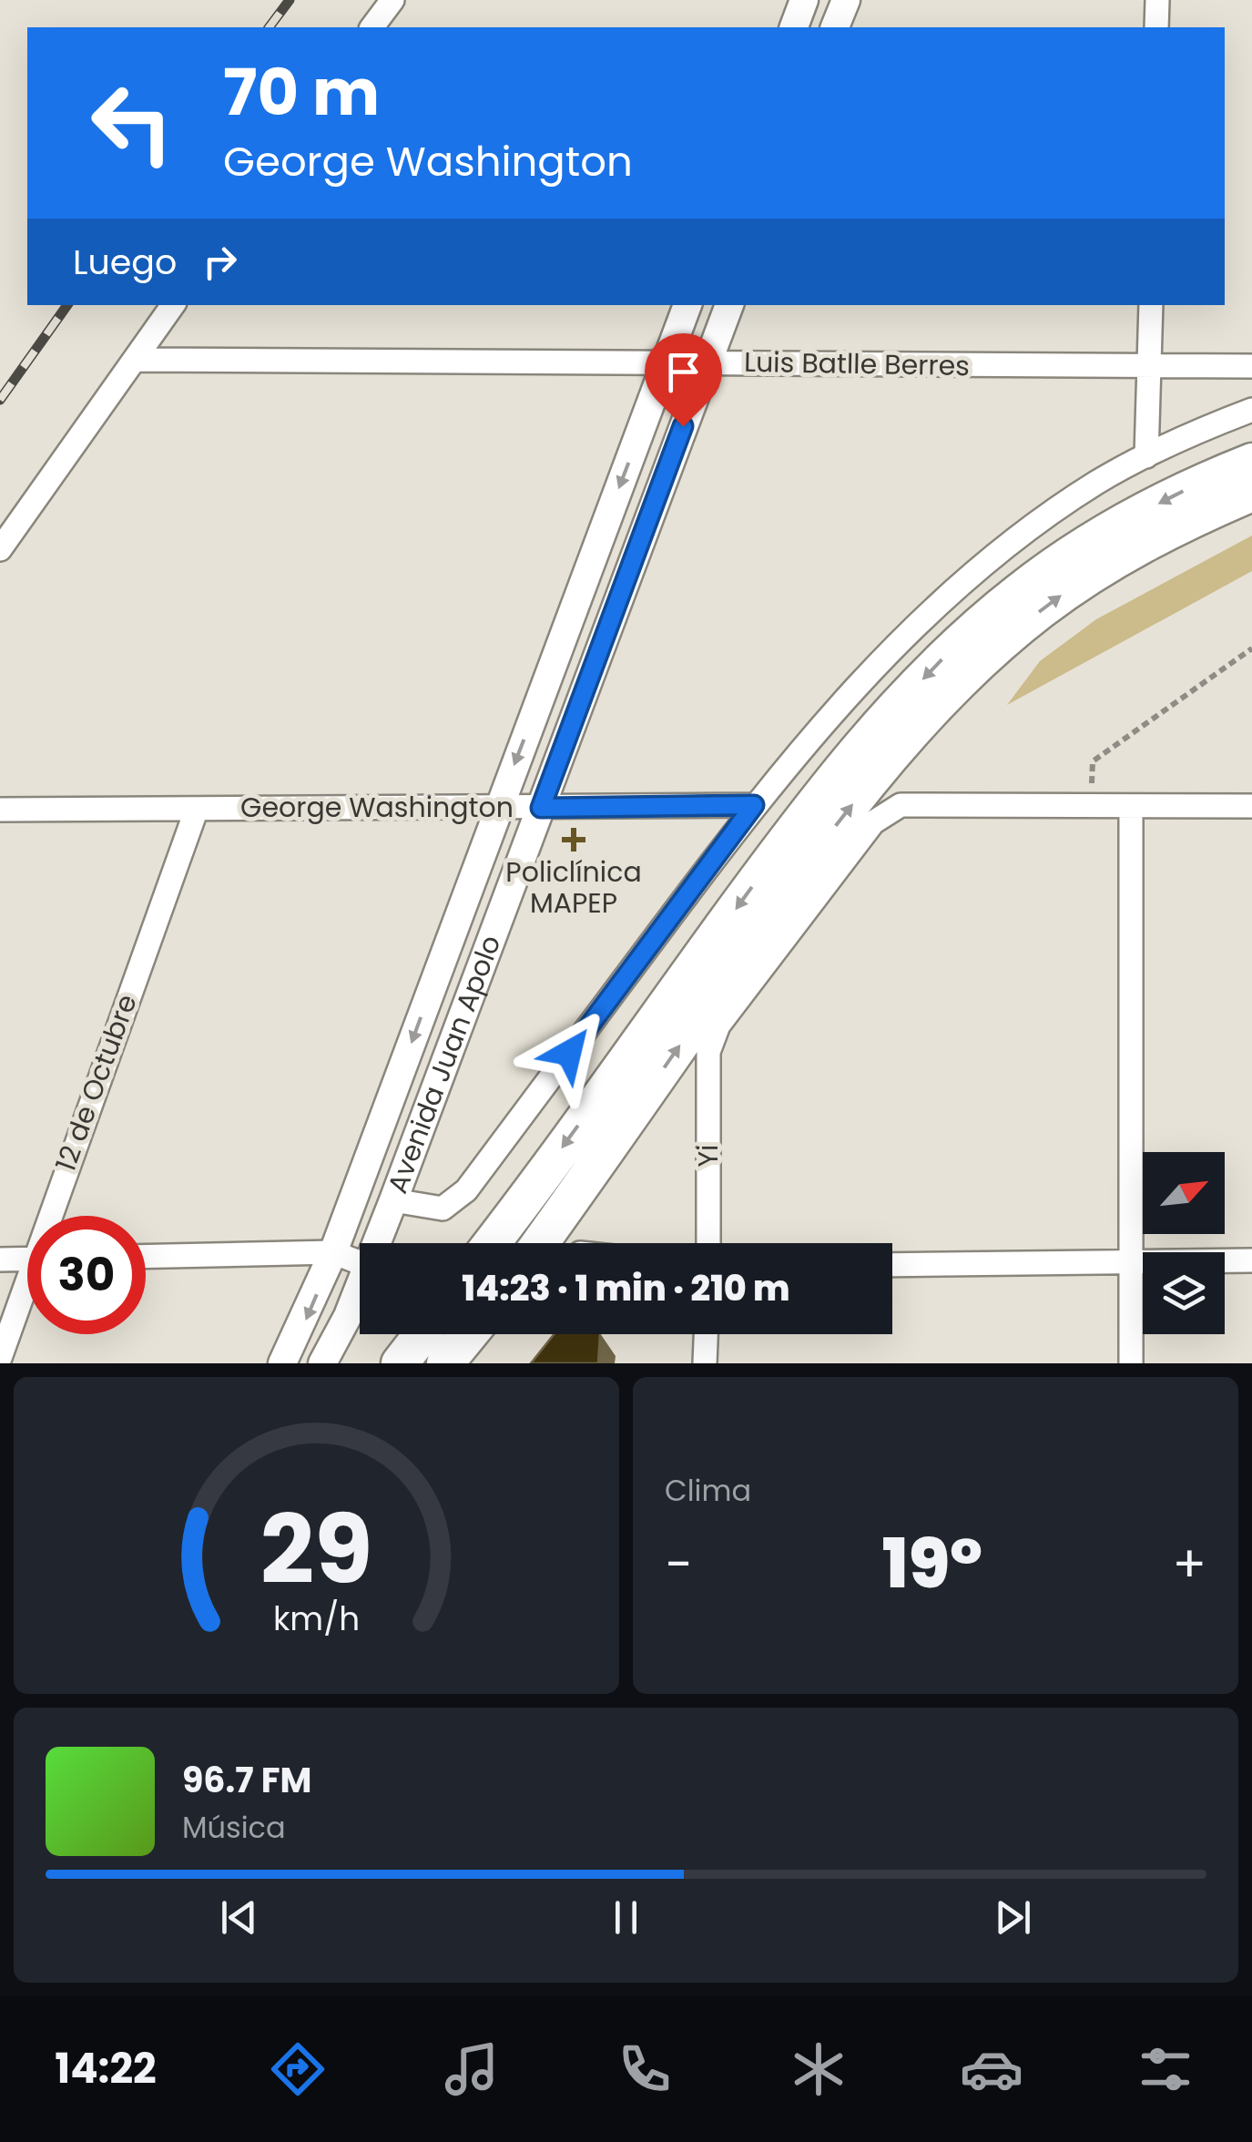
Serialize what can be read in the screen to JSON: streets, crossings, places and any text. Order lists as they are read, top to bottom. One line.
{"streets":{"street":["Luis Batlle Berres","George Washington","Avenida Juan Apolo","12 de Octubre","Yi"]},"crossings":[["Luis Batlle Berres","Avenida Juan Apolo"],["George Washington","Avenida Juan Apolo"],["George Washington","12 de Octubre"]],"places":{"health":["Policlínica MAPEP"]},"north":"top right","page":{"turn":["70 m","George Washington"],"then":"Luego","limit":"30","trip":"14:23 · 1 min · 210 m","tile":"Clima","heat":["−","19°","+"],"song":["96.7 FM","Música"],"tabs":"14:22","gauge":["29","km/h"]}}
